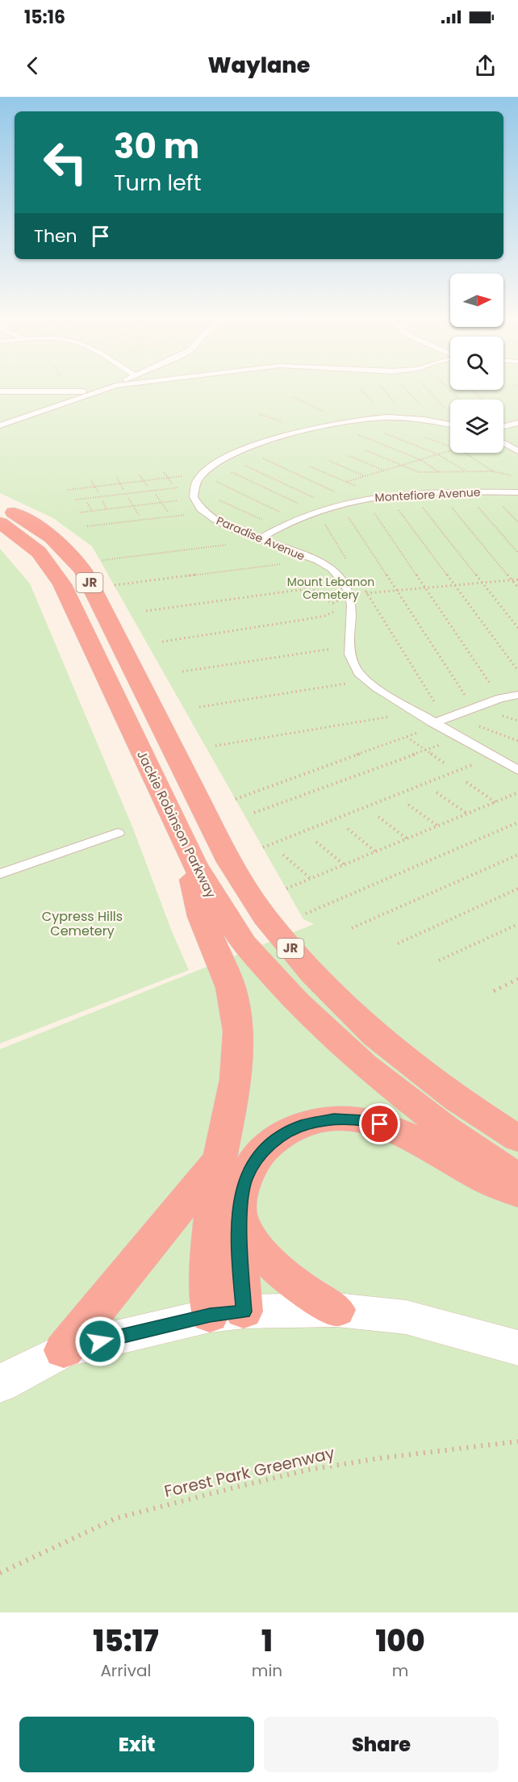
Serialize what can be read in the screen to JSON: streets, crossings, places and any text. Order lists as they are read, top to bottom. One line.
{"streets":{"highway":["JR","Jackie Robinson Parkway"],"lane":["Montefiore Avenue","Paradise Avenue"],"path":["Forest Park Greenway"]},"crossings":[["Montefiore Avenue","Paradise Avenue"]],"parks":["Mount Lebanon Cemetery","Cypress Hills Cemetery"],"north":"right","page":{"status":"15:16","header":"Waylane","turn":["30 m","Turn left"],"then":"Then","eta":["15:17","Arrival","1","min","100","m"],"buttons":["Exit","Share"]}}
